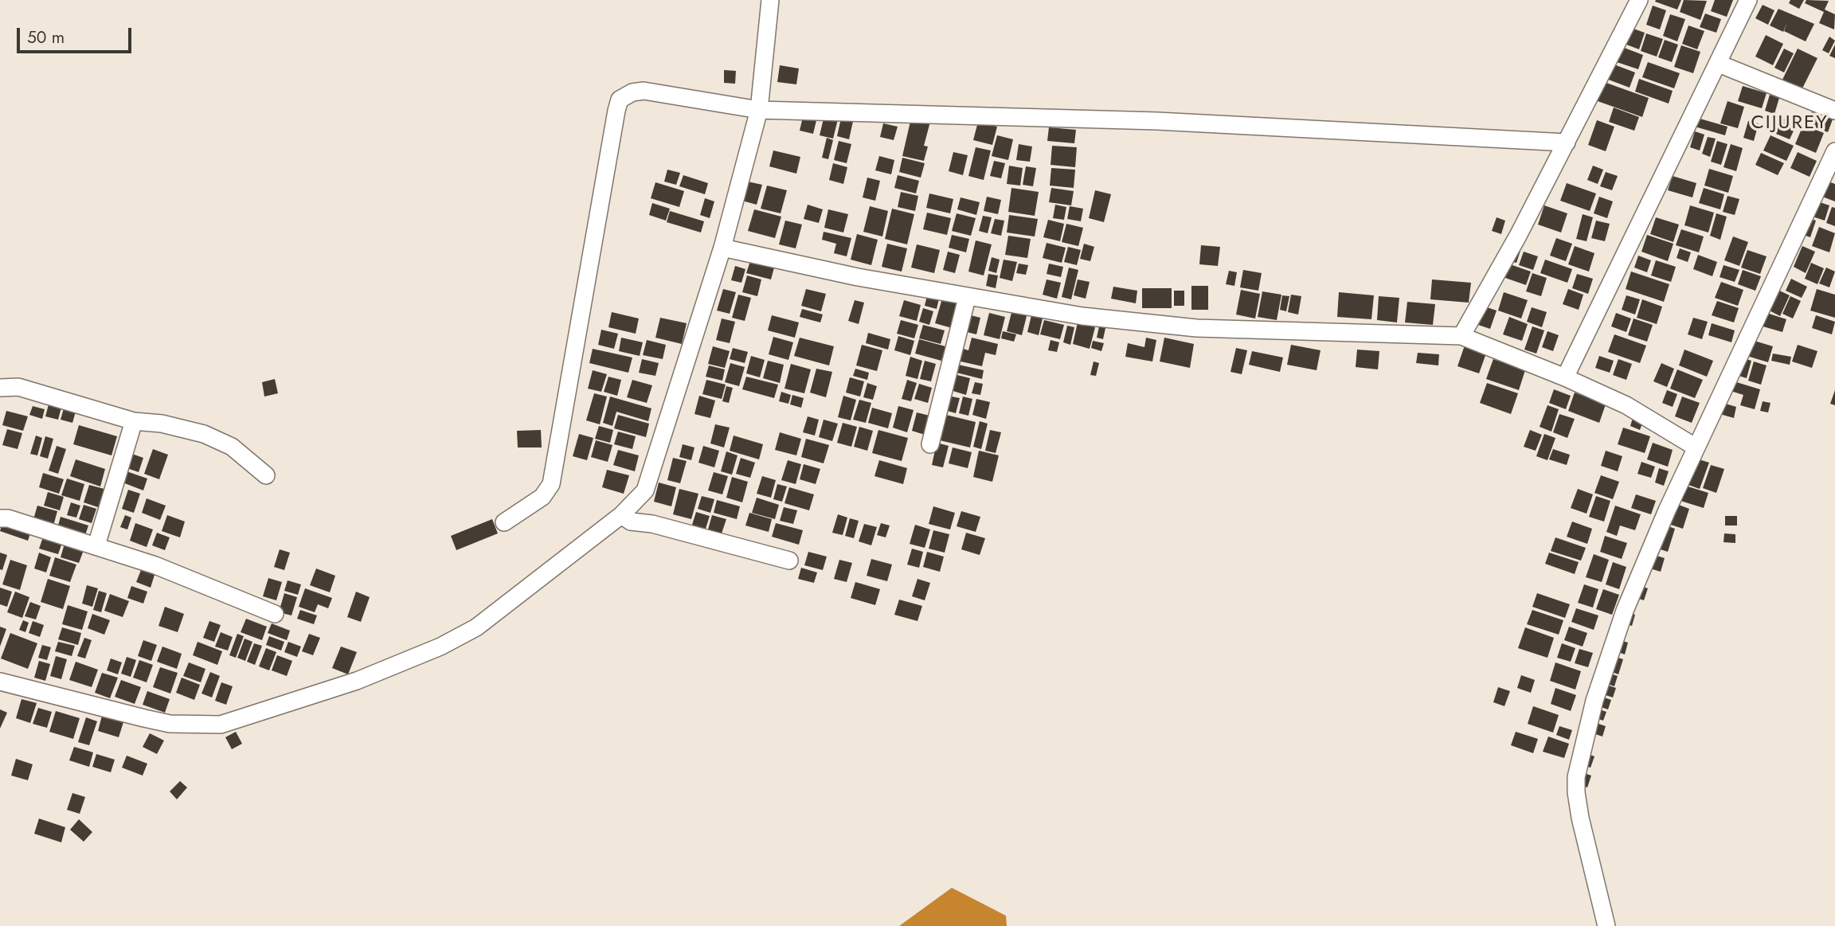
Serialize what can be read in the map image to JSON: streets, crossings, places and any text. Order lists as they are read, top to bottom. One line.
{"districts":["CIJUREY"],"scale_bar":"50 m"}
